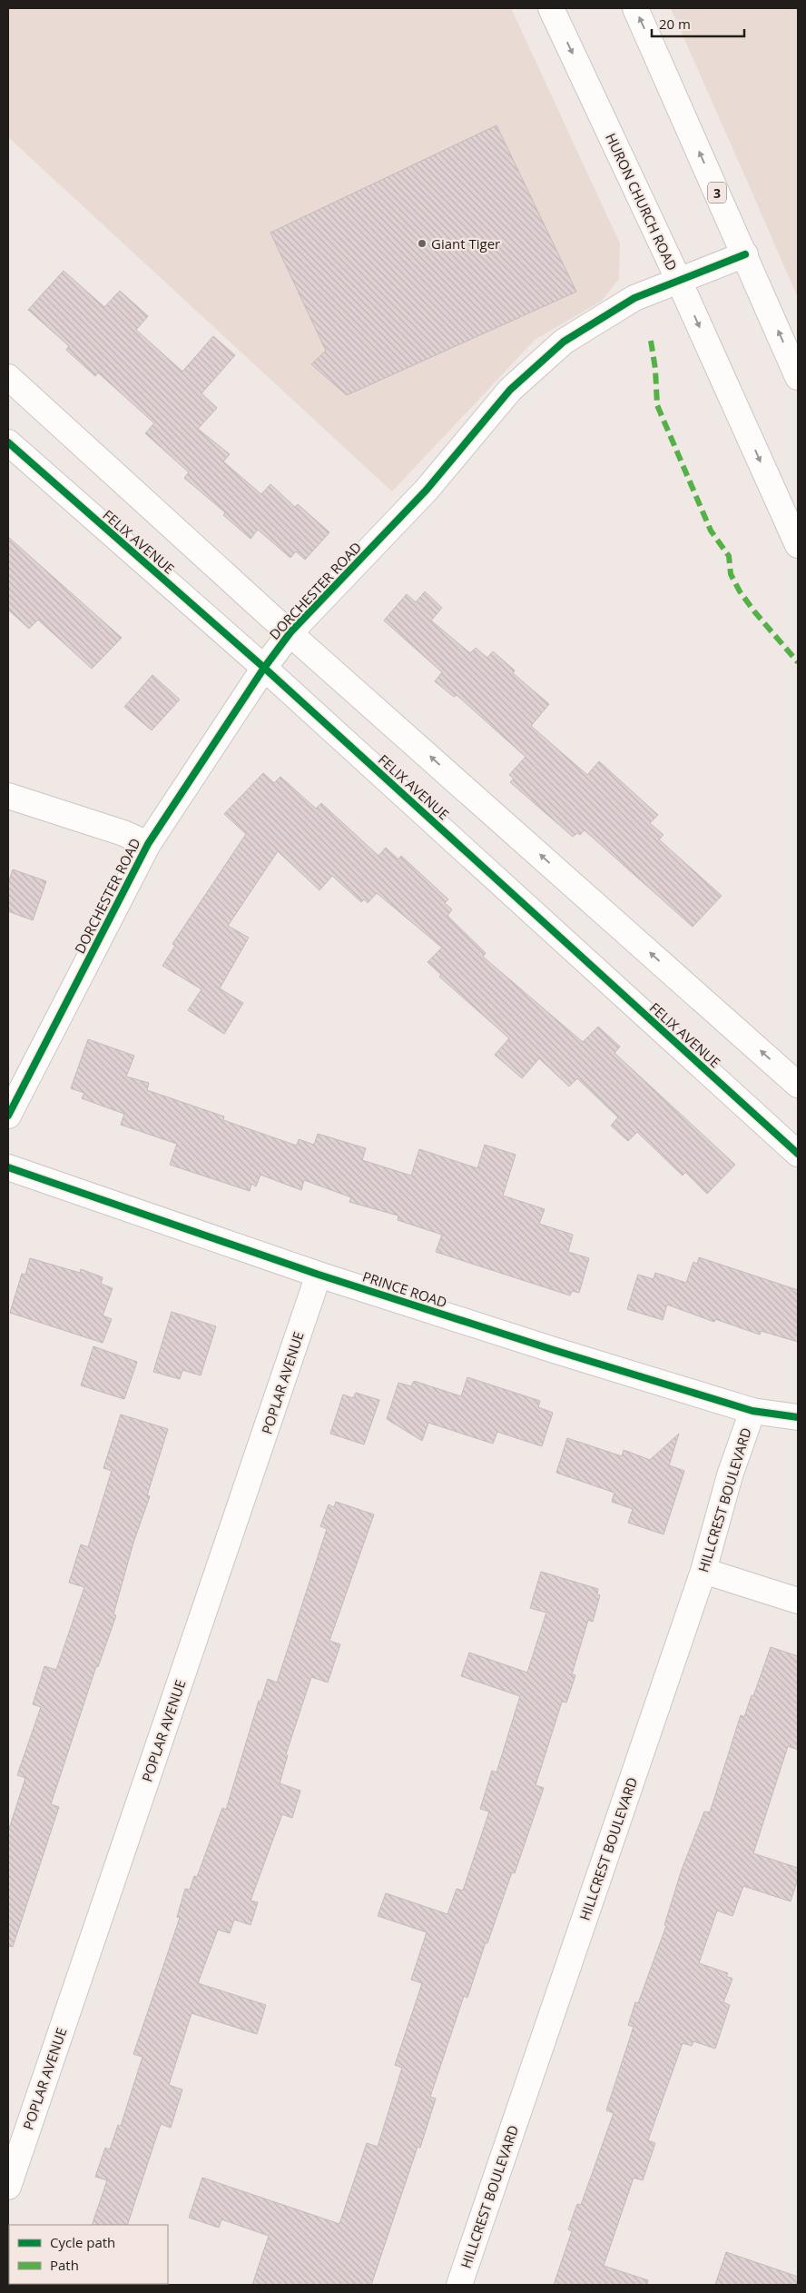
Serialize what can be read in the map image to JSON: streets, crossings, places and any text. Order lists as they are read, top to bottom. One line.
{"streets":{"main road":["3","HURON CHURCH ROAD","FELIX AVENUE","DORCHESTER ROAD","PRINCE ROAD","POPLAR AVENUE","HILLCREST BOULEVARD"]},"crossings":[["3","DORCHESTER ROAD"],["HURON CHURCH ROAD","DORCHESTER ROAD"],["FELIX AVENUE","DORCHESTER ROAD"],["PRINCE ROAD","POPLAR AVENUE"],["PRINCE ROAD","HILLCREST BOULEVARD"]],"places":["Giant Tiger"],"legend":["Cycle path","Path"],"scale_bar":"20 m"}
